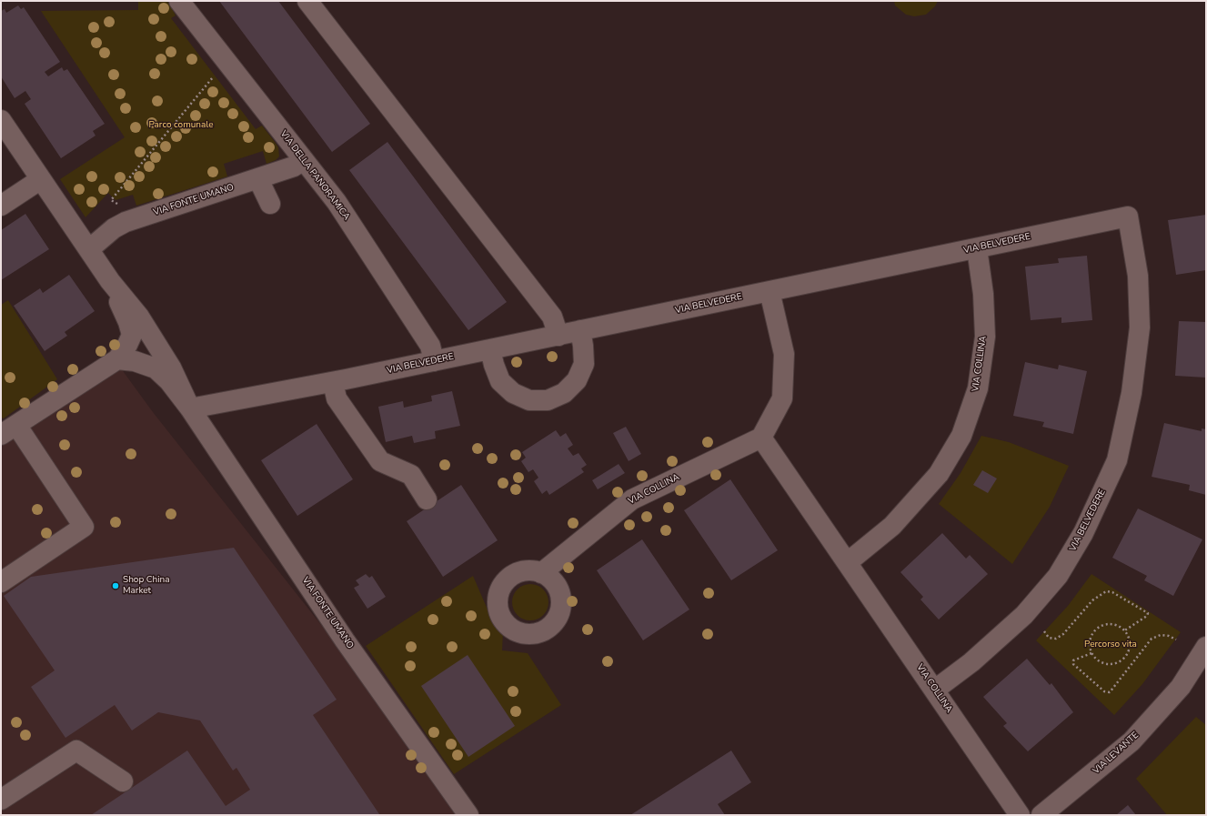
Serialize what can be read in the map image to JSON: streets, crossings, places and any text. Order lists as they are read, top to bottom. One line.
{"streets":{"street":["VIA DELLA PANORAMICA","VIA FONTE UMANO","VIA BELVEDERE","VIA COLLINA","VIA LEVANTE"]},"crossings":[["VIA DELLA PANORAMICA","VIA FONTE UMANO"],["VIA DELLA PANORAMICA","VIA BELVEDERE"],["VIA FONTE UMANO","VIA BELVEDERE"],["VIA BELVEDERE","VIA COLLINA"]],"parks":["Parco comunale","Percorso vita"],"places":["Shop China Market"]}
